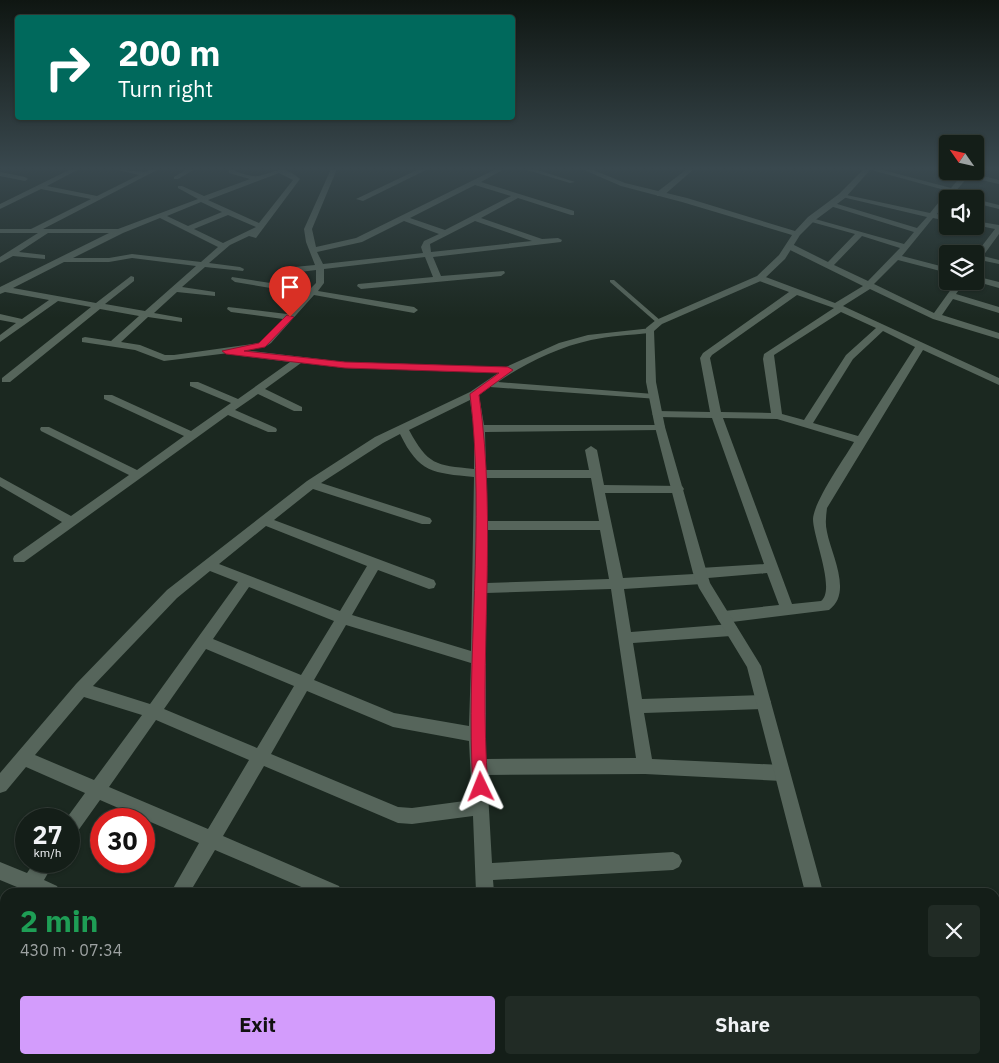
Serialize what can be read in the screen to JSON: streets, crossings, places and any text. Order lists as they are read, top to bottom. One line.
{"north":"top left","page":{"turn":["200 m","Turn right"],"speed":"27 km/h","limit":"30","heading":["2 min","430 m · 07:34"],"buttons":["Exit","Share"]}}
